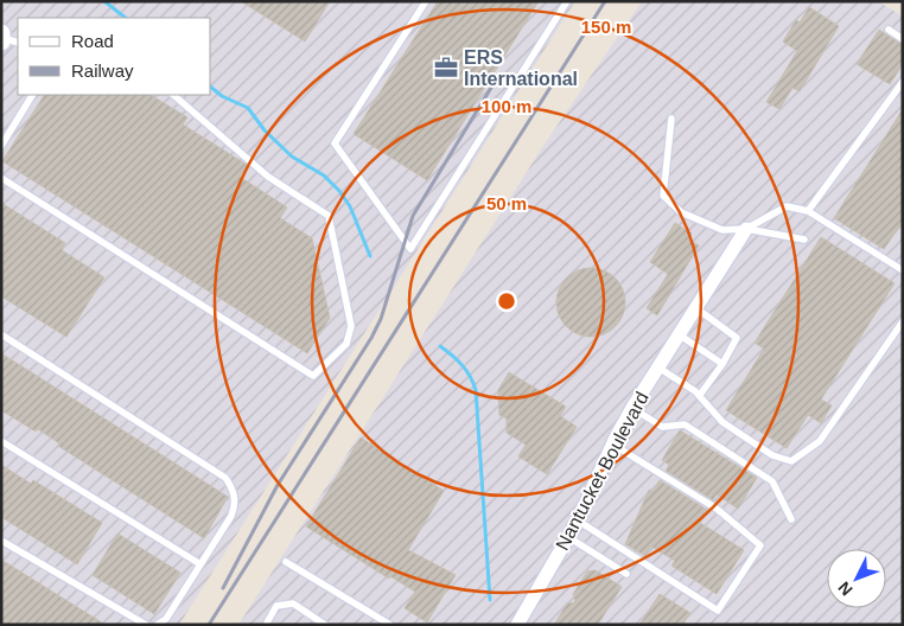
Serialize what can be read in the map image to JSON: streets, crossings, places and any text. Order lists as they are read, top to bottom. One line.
{"streets":{"street":["Nantucket Boulevard"]},"places":{"office":["ERS International"]},"legend":["Road","Railway"],"north":"bottom left","rings":["150 m","100 m","50 m"]}
